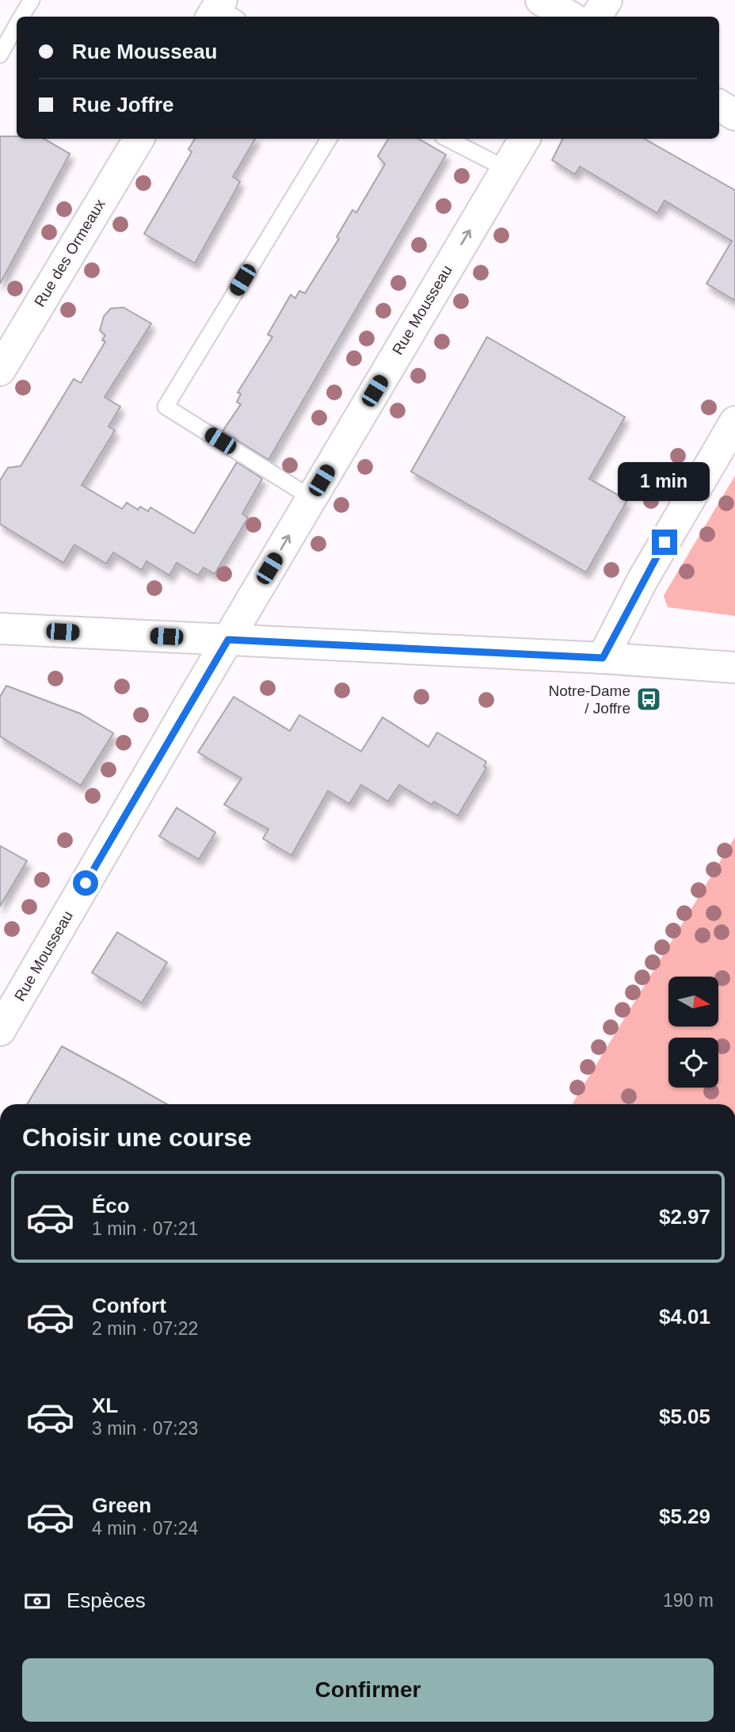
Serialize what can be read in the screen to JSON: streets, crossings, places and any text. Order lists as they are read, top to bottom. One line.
{"streets":{"street":["Rue des Ormeaux","Rue Mousseau"]},"one_way":["Rue Mousseau"],"places":{"bus stop":["Notre-Dame / Joffre"]},"north":"right","page":{"banner":["Rue Mousseau","Rue Joffre"],"bubble":"1 min","heading":"Choisir une course","list":[{"name":"Éco","note":"1 min · 07:21","value":"$2.97"},{"name":"Confort","note":"2 min · 07:22","value":"$4.01"},{"name":"XL","note":"3 min · 07:23","value":"$5.05"},{"name":"Green","note":"4 min · 07:24","value":"$5.29"}],"pay":["Espèces","190 m"],"buttons":"Confirmer"}}
